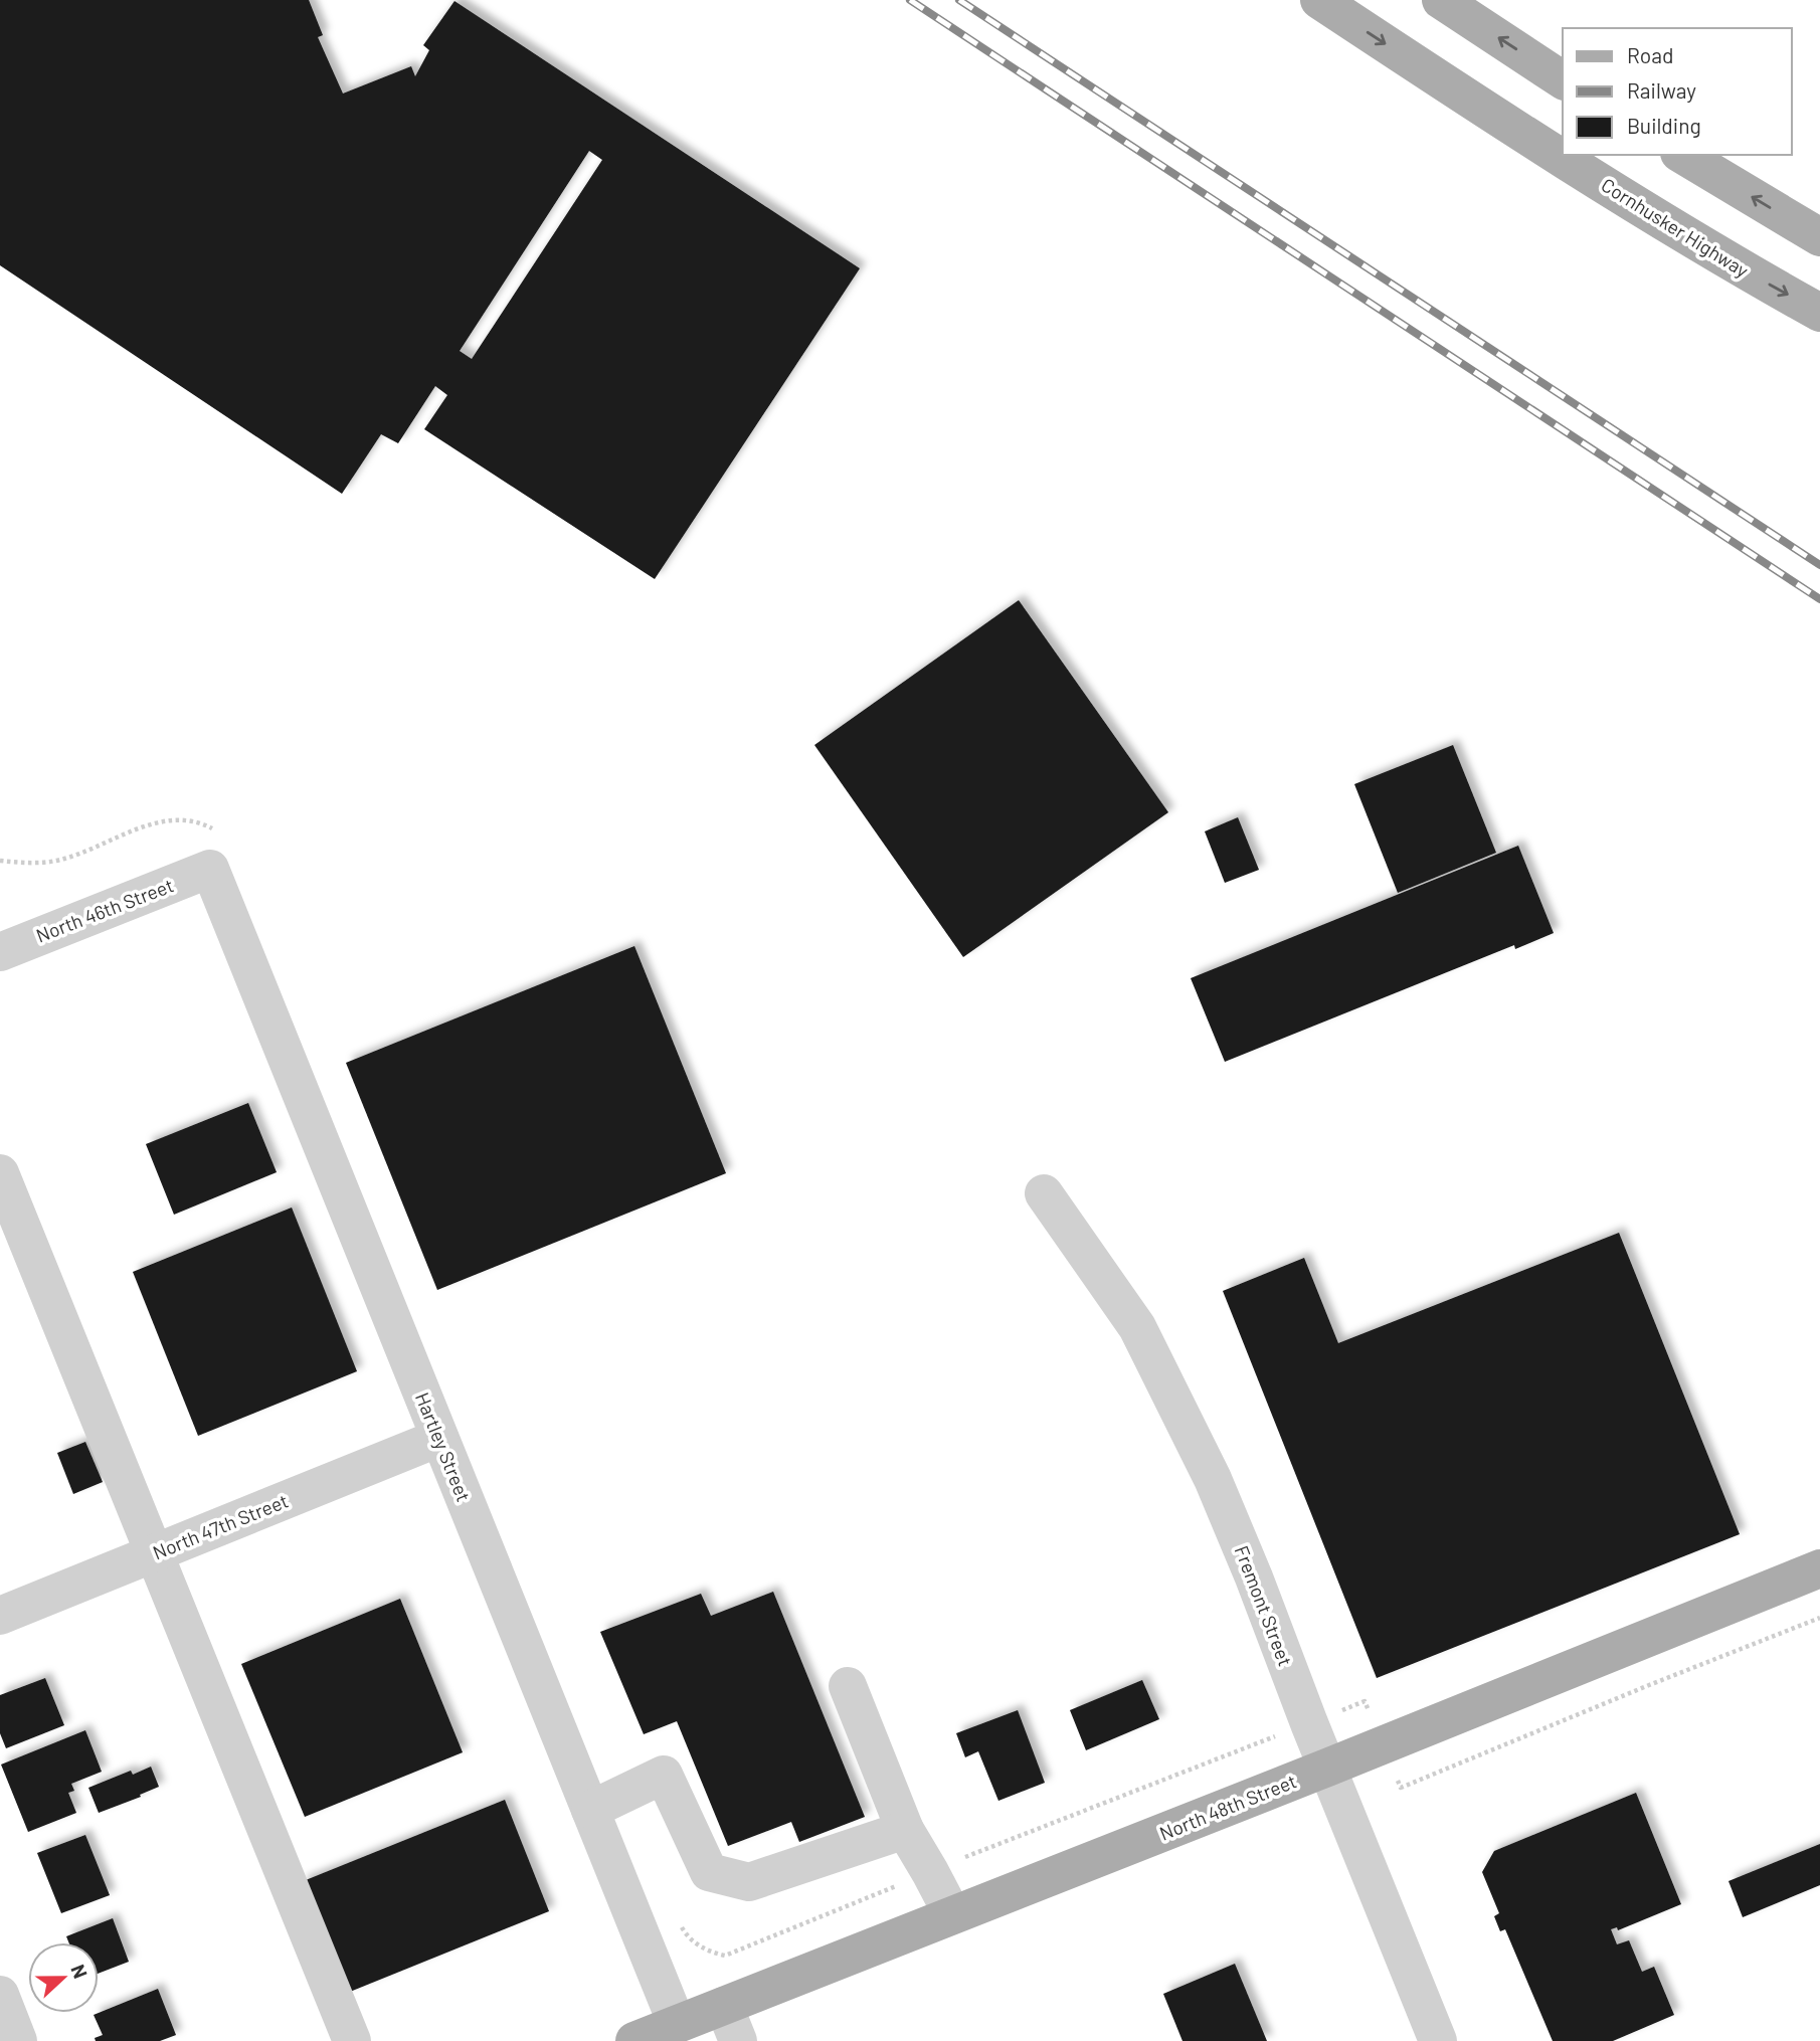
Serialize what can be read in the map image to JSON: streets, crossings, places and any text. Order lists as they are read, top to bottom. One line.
{"streets":{"main road":["Cornhusker Highway","North 48th Street"],"street":["North 46th Street","Hartley Street","North 47th Street","Fremont Street"]},"crossings":[["North 46th Street","Hartley Street"],["Hartley Street","North 47th Street"],["Hartley Street","North 48th Street"],["Fremont Street","North 48th Street"]],"legend":["Road","Railway","Building"],"north":"right"}
